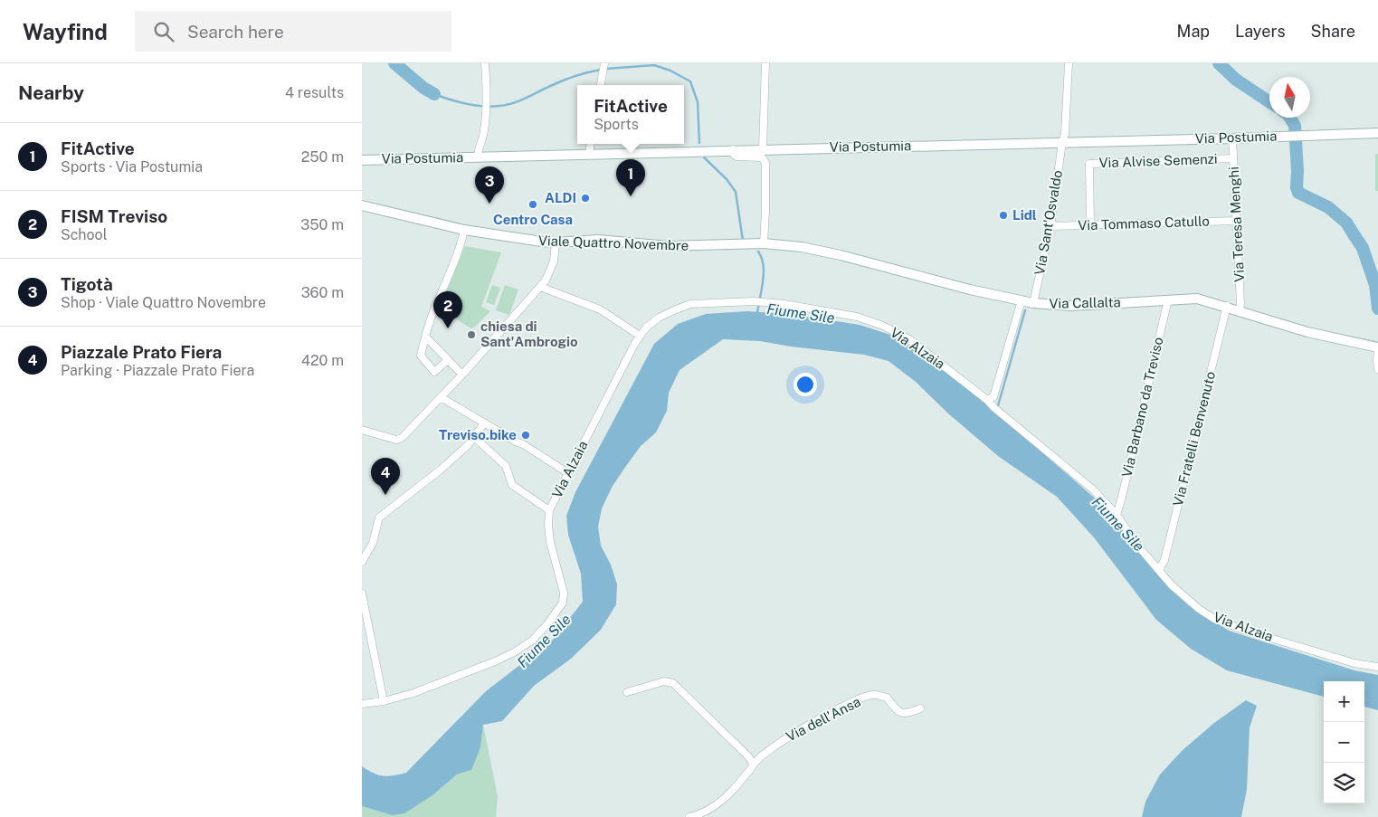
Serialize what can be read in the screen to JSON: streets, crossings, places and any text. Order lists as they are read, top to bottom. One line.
{"streets":{"main road":["Via Postumia","Viale Quattro Novembre","Via Callalta"],"street":["Via Alvise Semenzi","Via Sant'Osvaldo","Via Tommaso Catullo","Via Teresa Menghi","Via Alzaia","Via Barbano da Treviso","Via Fratelli Benvenuto","Via dell'Ansa"]},"crossings":[["Via Postumia","Via Sant'Osvaldo"],["Via Postumia","Via Teresa Menghi"],["Via Alvise Semenzi","Via Tommaso Catullo"],["Via Alvise Semenzi","Via Teresa Menghi"],["Via Sant'Osvaldo","Via Tommaso Catullo"],["Via Sant'Osvaldo","Via Callalta"],["Via Tommaso Catullo","Via Teresa Menghi"],["Via Teresa Menghi","Via Callalta"],["Viale Quattro Novembre","Via Callalta"],["Via Callalta","Via Barbano da Treviso"],["Via Callalta","Via Fratelli Benvenuto"],["Via Alzaia","Via Barbano da Treviso"],["Via Alzaia","Via Fratelli Benvenuto"]],"water":["Fiume Sile"],"places":["ALDI","Centro Casa","Lidl","chiesa di Sant'Ambrogio","Treviso.bike"],"north":"top","page":{"header":"Wayfind","search":"Search here","nav":["Map","Layers","Share"],"heading":["Nearby","4 results"],"popup":["FitActive","Sports"],"list":[{"mark":"1","name":"FitActive","note":"Sports · Via Postumia","value":"250 m"},{"mark":"2","name":"FISM Treviso","note":"School","value":"350 m"},{"mark":"3","name":"Tigotà","note":"Shop · Viale Quattro Novembre","value":"360 m"},{"mark":"4","name":"Piazzale Prato Fiera","note":"Parking · Piazzale Prato Fiera","value":"420 m"}],"pins":["1","3","2","4"],"map_buttons":["+","−"]}}
